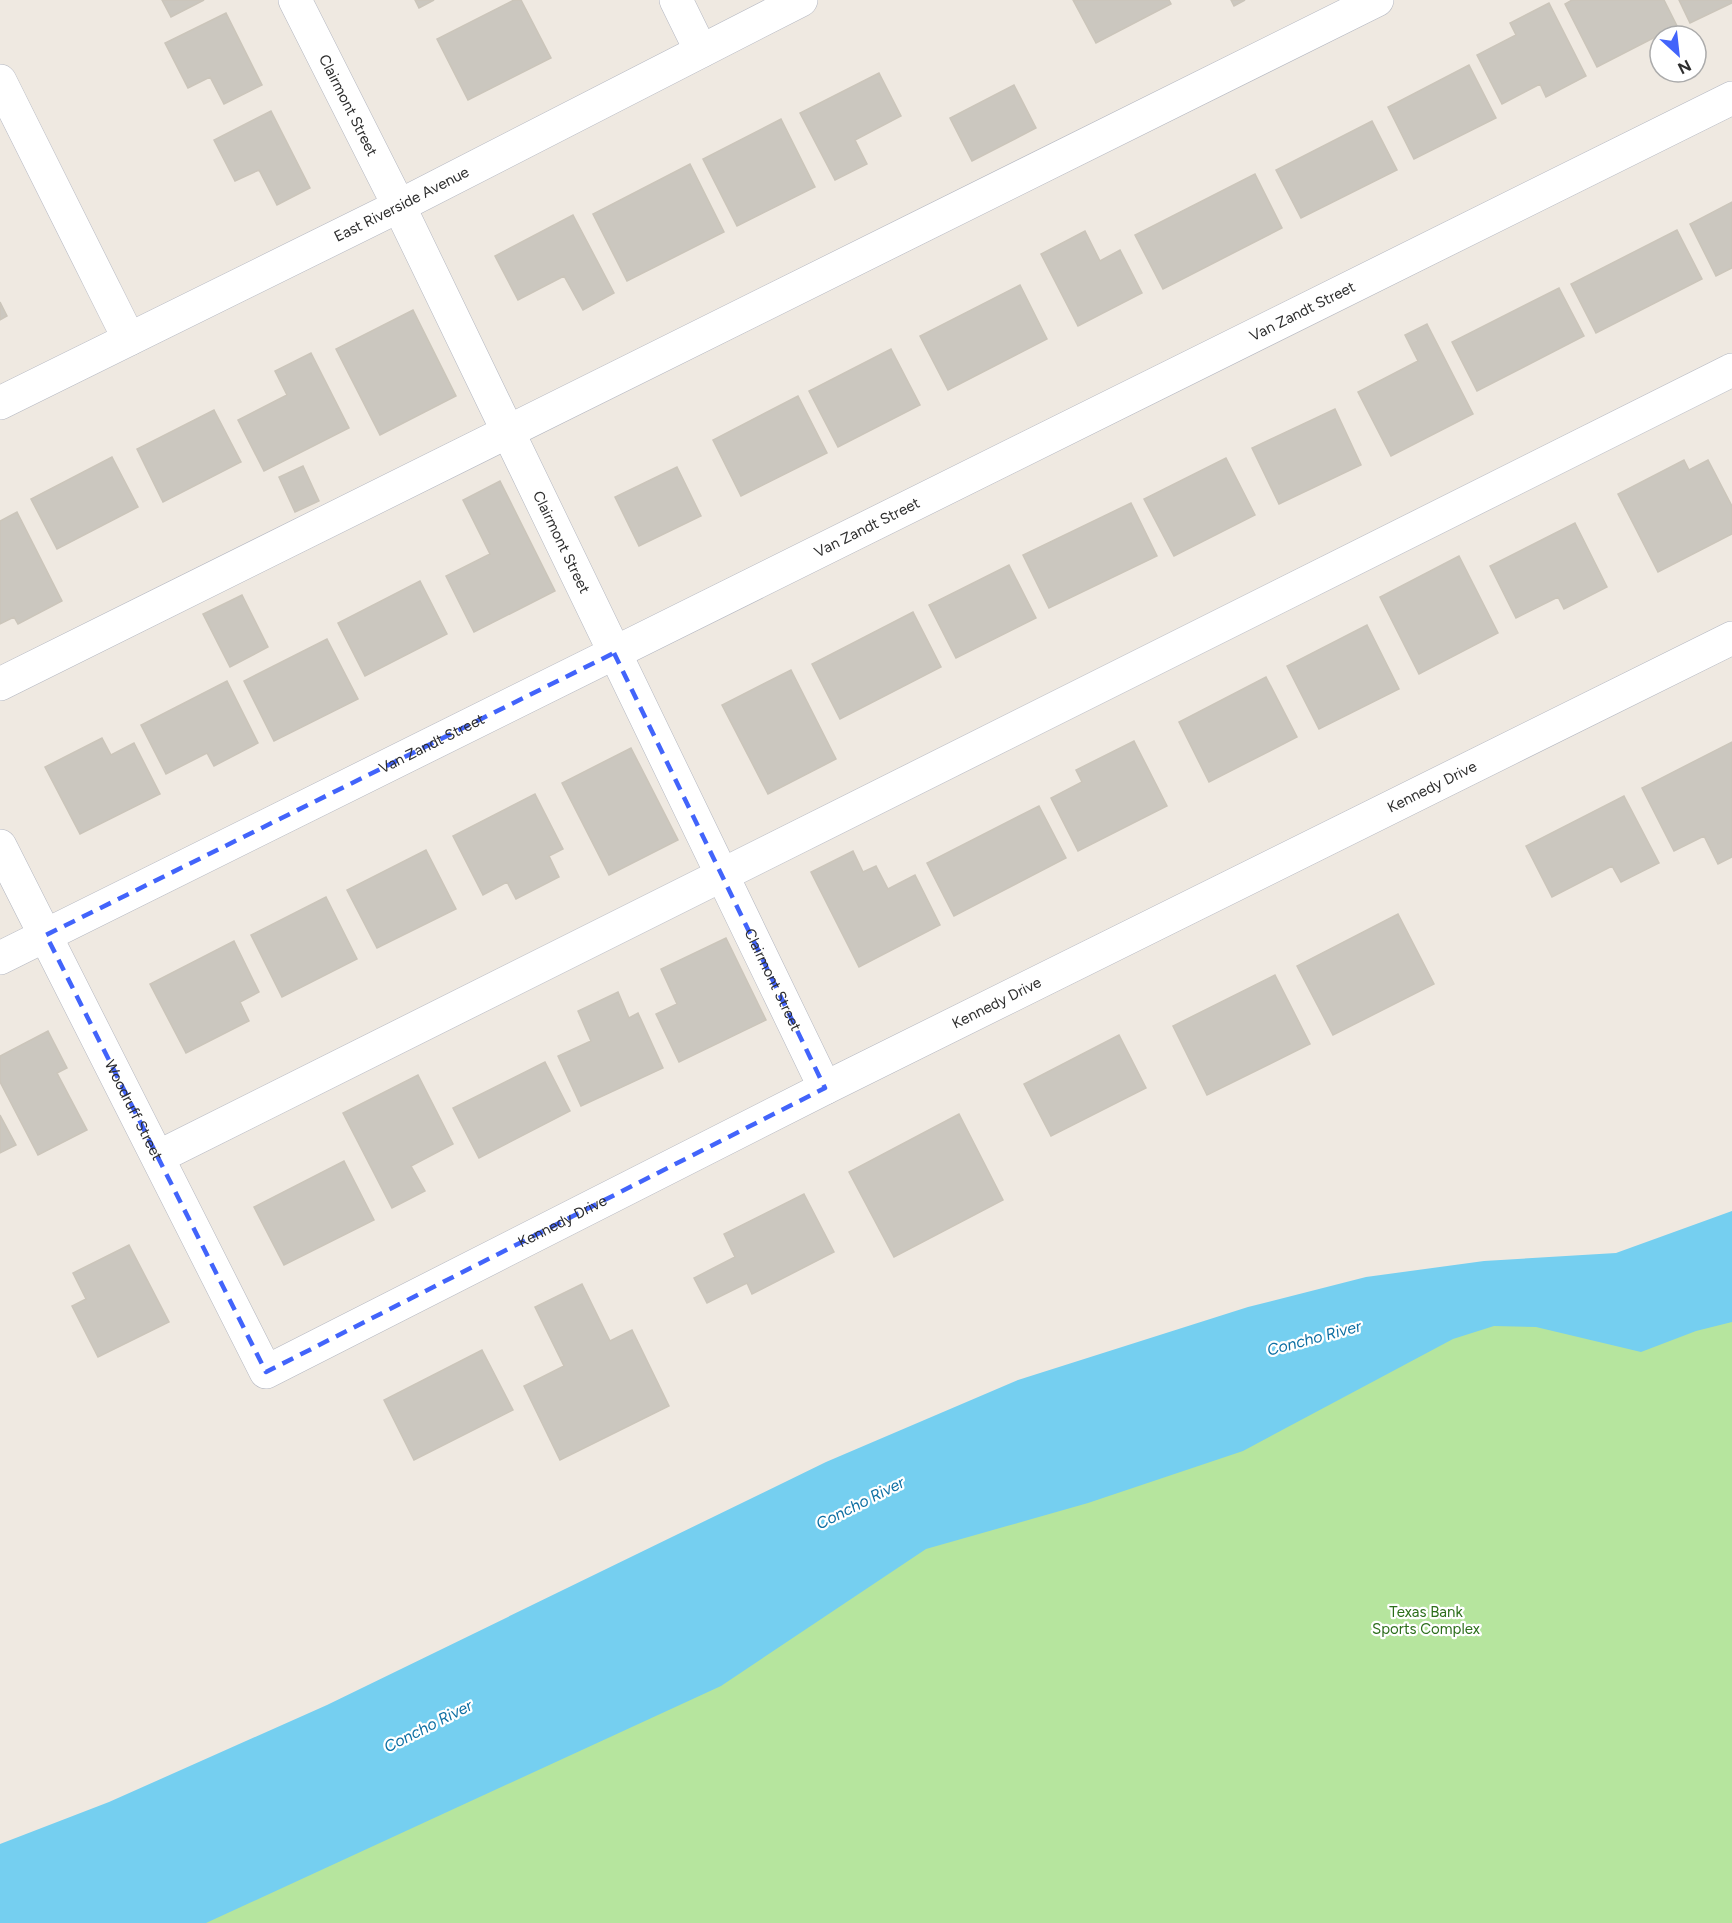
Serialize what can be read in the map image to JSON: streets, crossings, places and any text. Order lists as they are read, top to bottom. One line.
{"streets":{"street":["Clairmont Street","East Riverside Avenue","Van Zandt Street","Kennedy Drive","Woodruff Street"]},"crossings":[["Clairmont Street","East Riverside Avenue"],["Clairmont Street","Van Zandt Street"],["Clairmont Street","Kennedy Drive"],["Van Zandt Street","Woodruff Street"],["Kennedy Drive","Woodruff Street"]],"water":["Concho River"],"parks":["Texas Bank Sports Complex"],"north":"bottom right"}
